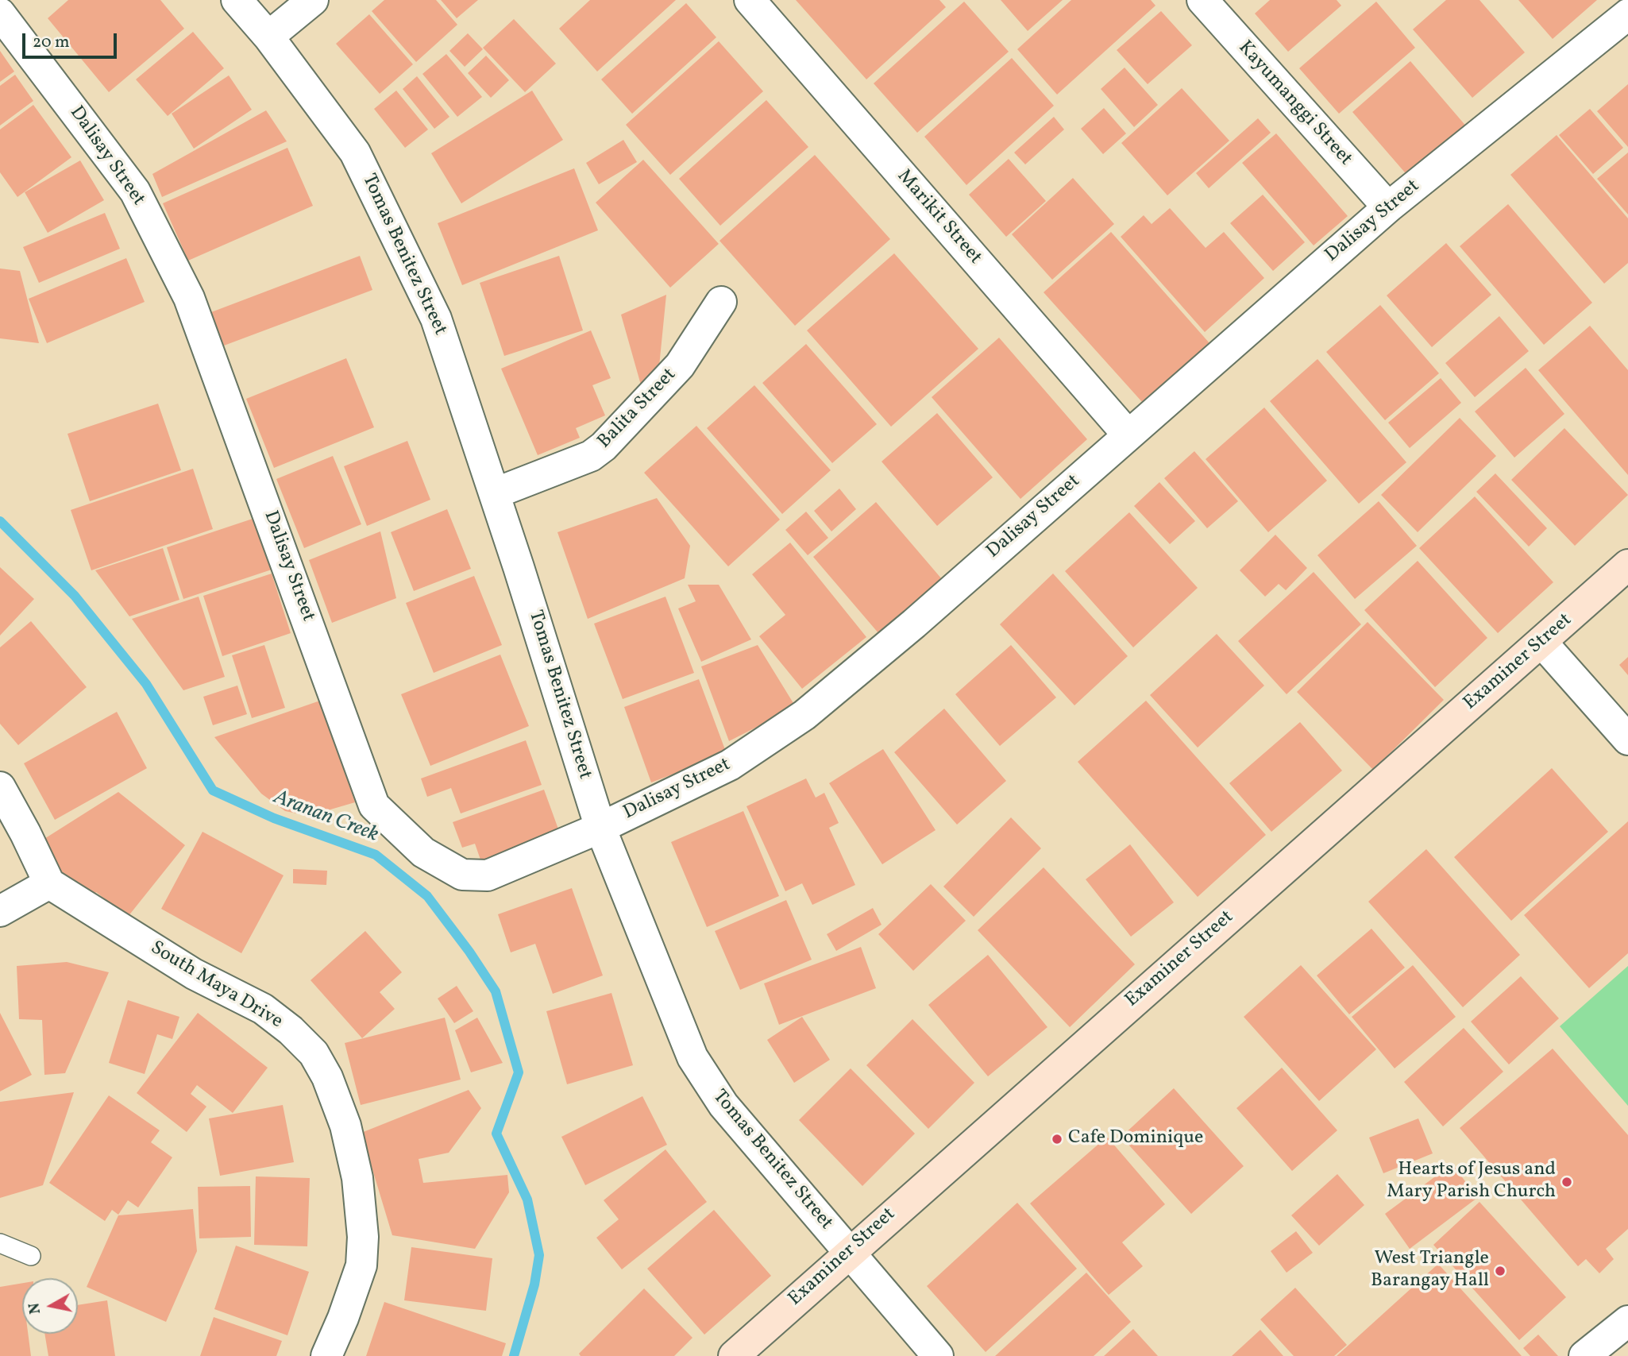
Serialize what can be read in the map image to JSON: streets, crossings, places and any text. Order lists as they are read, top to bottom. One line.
{"streets":{"street":["Kayumanggi Street","Dalisay Street","Marikit Street","Tomas Benitez Street","Balita Street","Examiner Street","South Maya Drive"]},"crossings":[["Kayumanggi Street","Dalisay Street"],["Dalisay Street","Marikit Street"],["Dalisay Street","Tomas Benitez Street"],["Tomas Benitez Street","Balita Street"],["Tomas Benitez Street","Examiner Street"]],"water":["Aranan Creek"],"places":["Cafe Dominique","Hearts of Jesus and Mary Parish Church","West Triangle Barangay Hall"],"scale_bar":"20 m","north":"left"}
